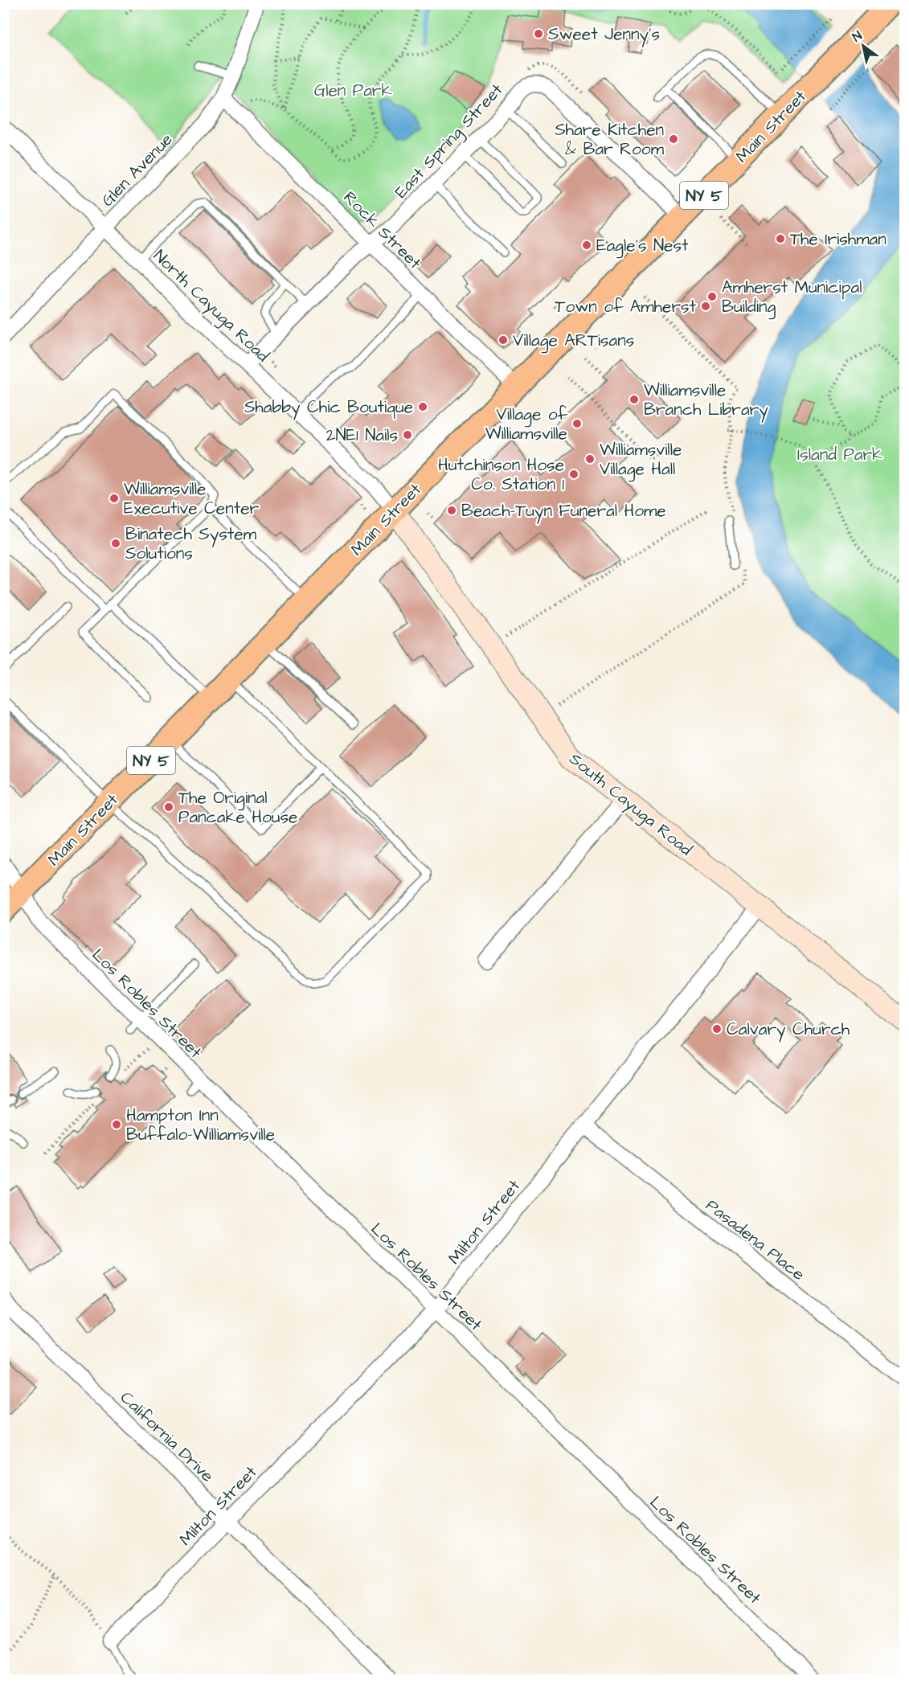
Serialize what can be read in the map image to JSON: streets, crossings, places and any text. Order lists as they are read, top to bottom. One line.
{"streets":{"main road":["Main Street","NY 5"],"street":["East Spring Street","Glen Avenue","Rock Street","North Cayuga Road","South Cayuga Road","Los Robles Street","Milton Street","Pasadena Place","California Drive"]},"crossings":[["Main Street","East Spring Street"],["Main Street","Rock Street"],["Main Street","North Cayuga Road"],["Main Street","South Cayuga Road"],["Main Street","Los Robles Street"],["East Spring Street","Rock Street"],["East Spring Street","North Cayuga Road"],["Glen Avenue","Rock Street"],["Glen Avenue","North Cayuga Road"],["North Cayuga Road","South Cayuga Road"],["South Cayuga Road","Milton Street"],["Los Robles Street","Milton Street"],["Milton Street","Pasadena Place"],["Milton Street","California Drive"]],"parks":["Glen Park","Island Park"],"places":["Sweet Jenny's","Share Kitchen & Bar Room","The Irishman","Eagle's Nest","Amherst Municipal Building","Town of Amherst","Village ARTisans","Williamsville Branch Library","Shabby Chic Boutique","Village of Williamsville","2NE1 Nails","Williamsville Village Hall","Hutchinson Hose Co. Station 1","Williamsville Executive Center","Beach-Tuyn Funeral Home","Binatech System Solutions","The Original Pancake House","Calvary Church","Hampton Inn Buffalo-Williamsville"],"north":"top left"}
